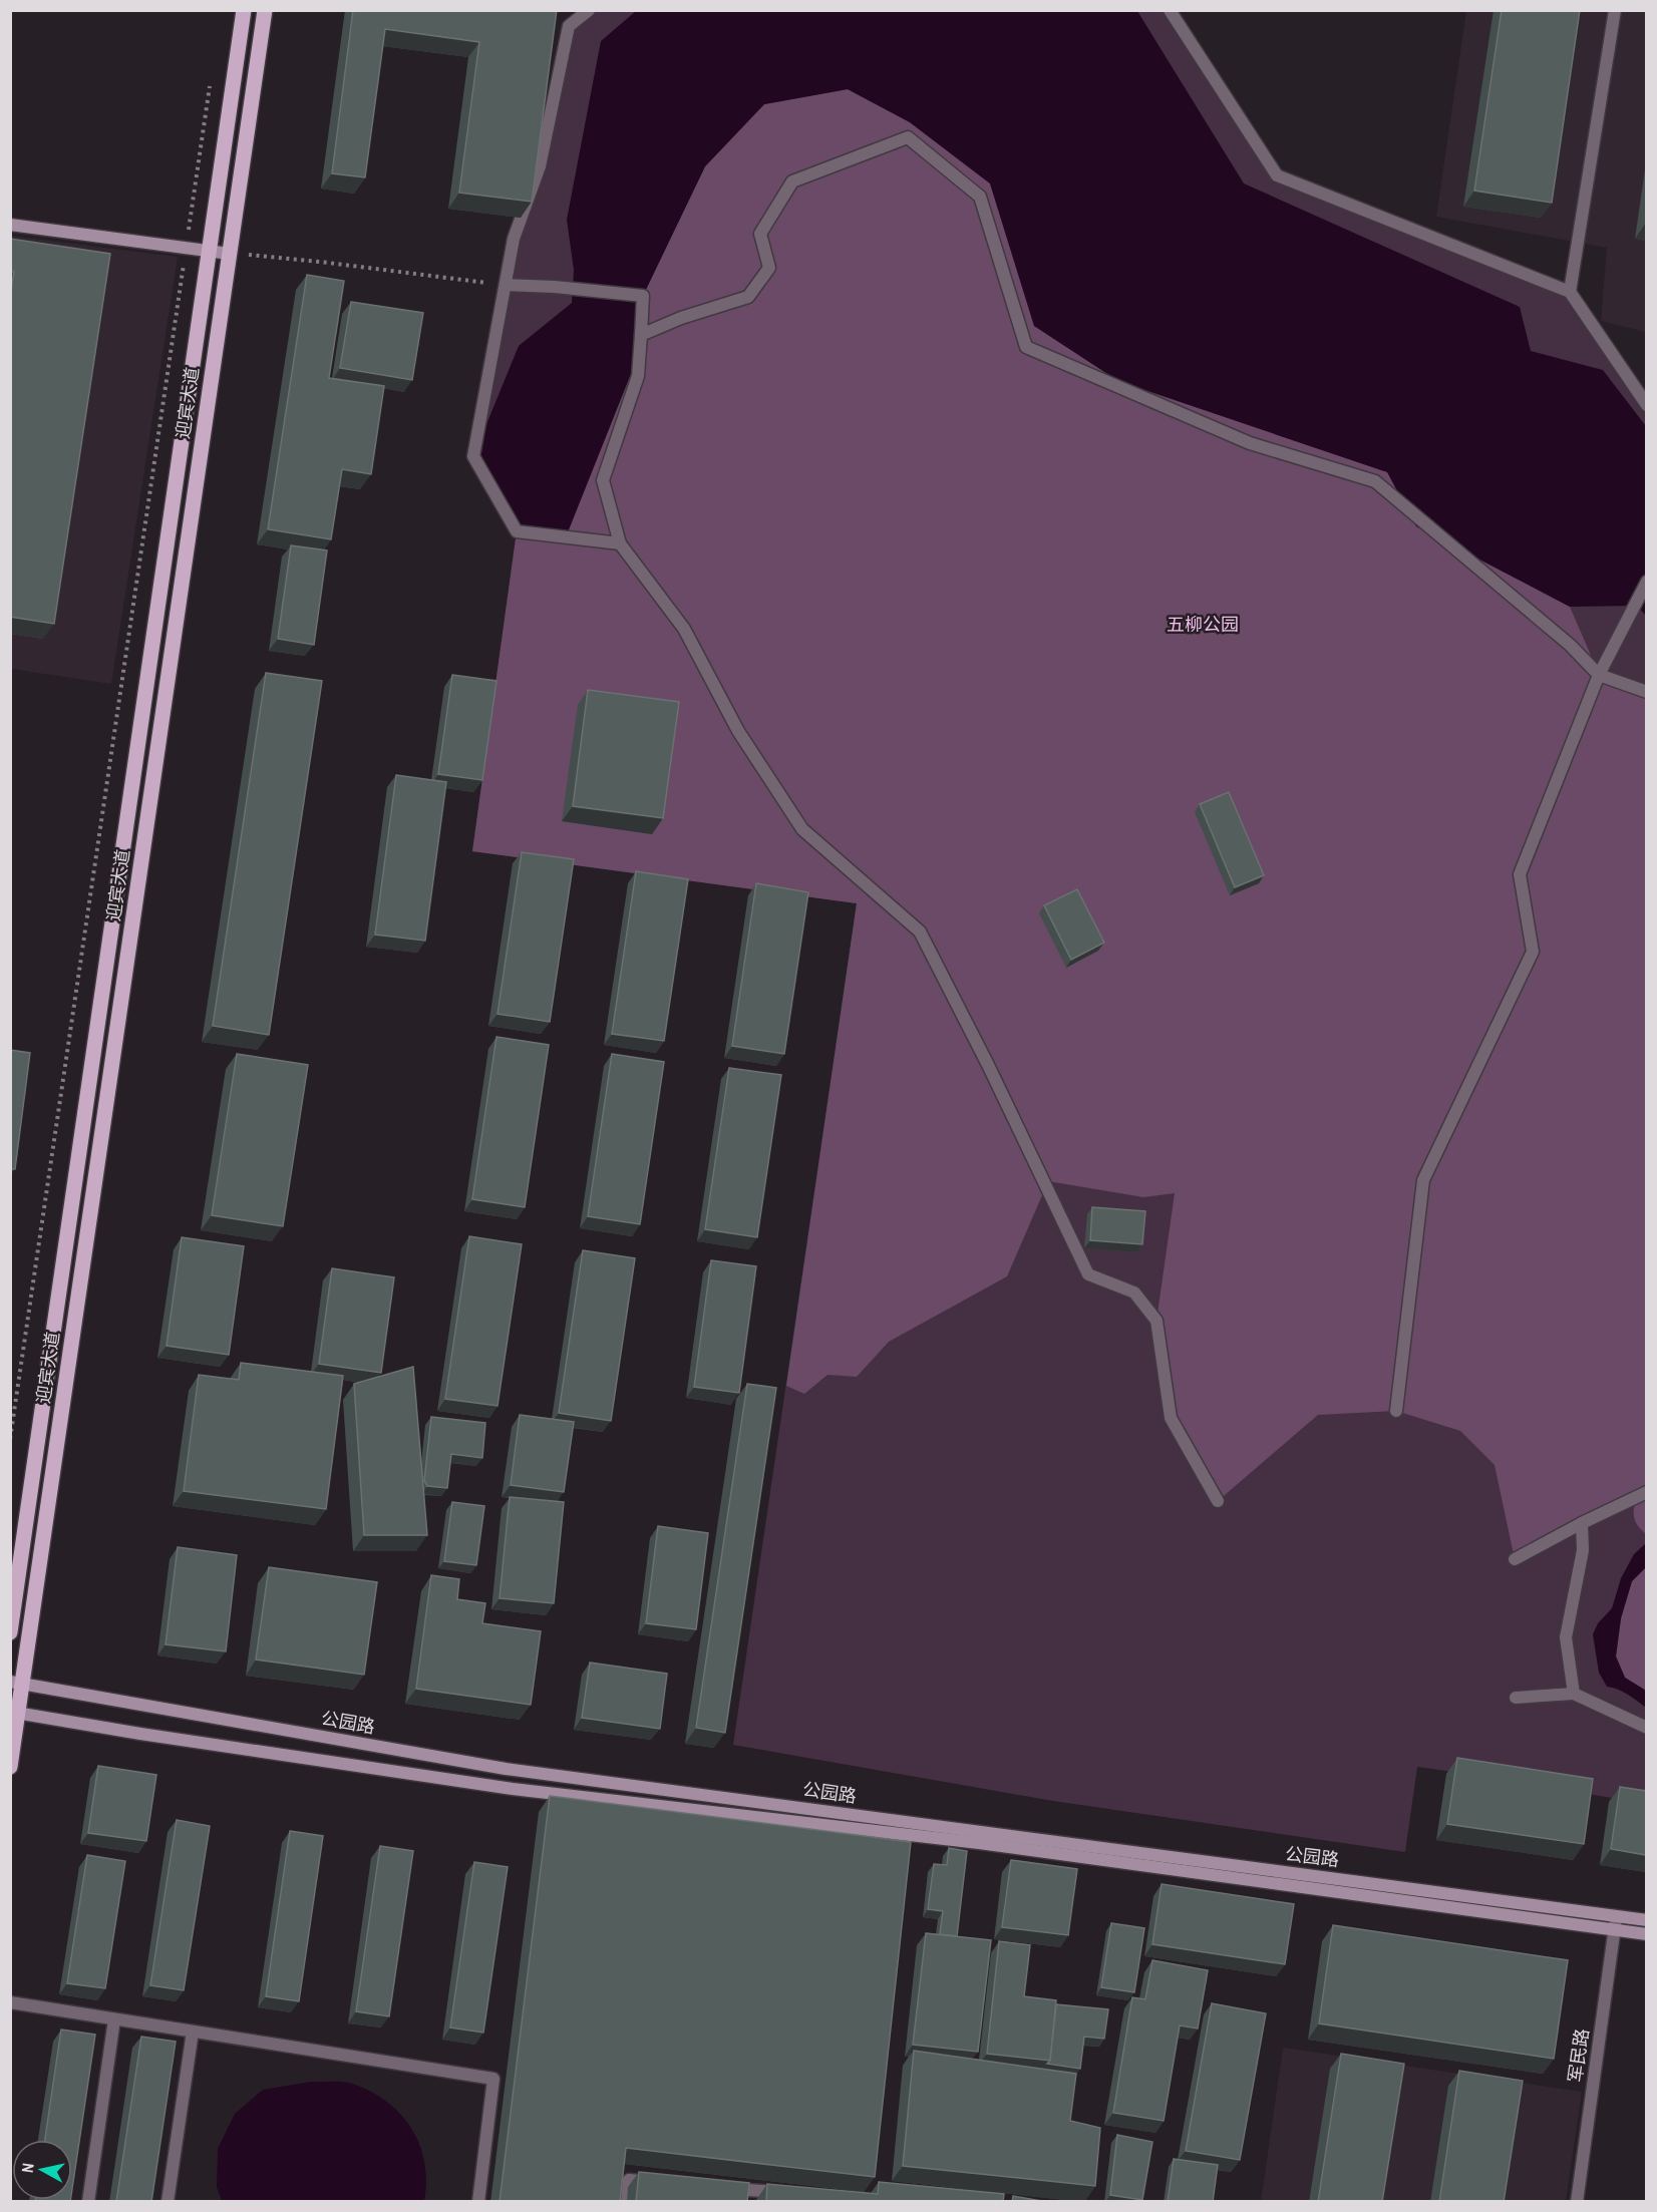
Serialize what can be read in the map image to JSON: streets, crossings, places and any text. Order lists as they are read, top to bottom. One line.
{"streets":{"main road":["迎宾大道"],"street":["公园路","军民路"]},"crossings":[["迎宾大道","公园路"],["公园路","军民路"]],"parks":["五柳公园"],"north":"left"}
